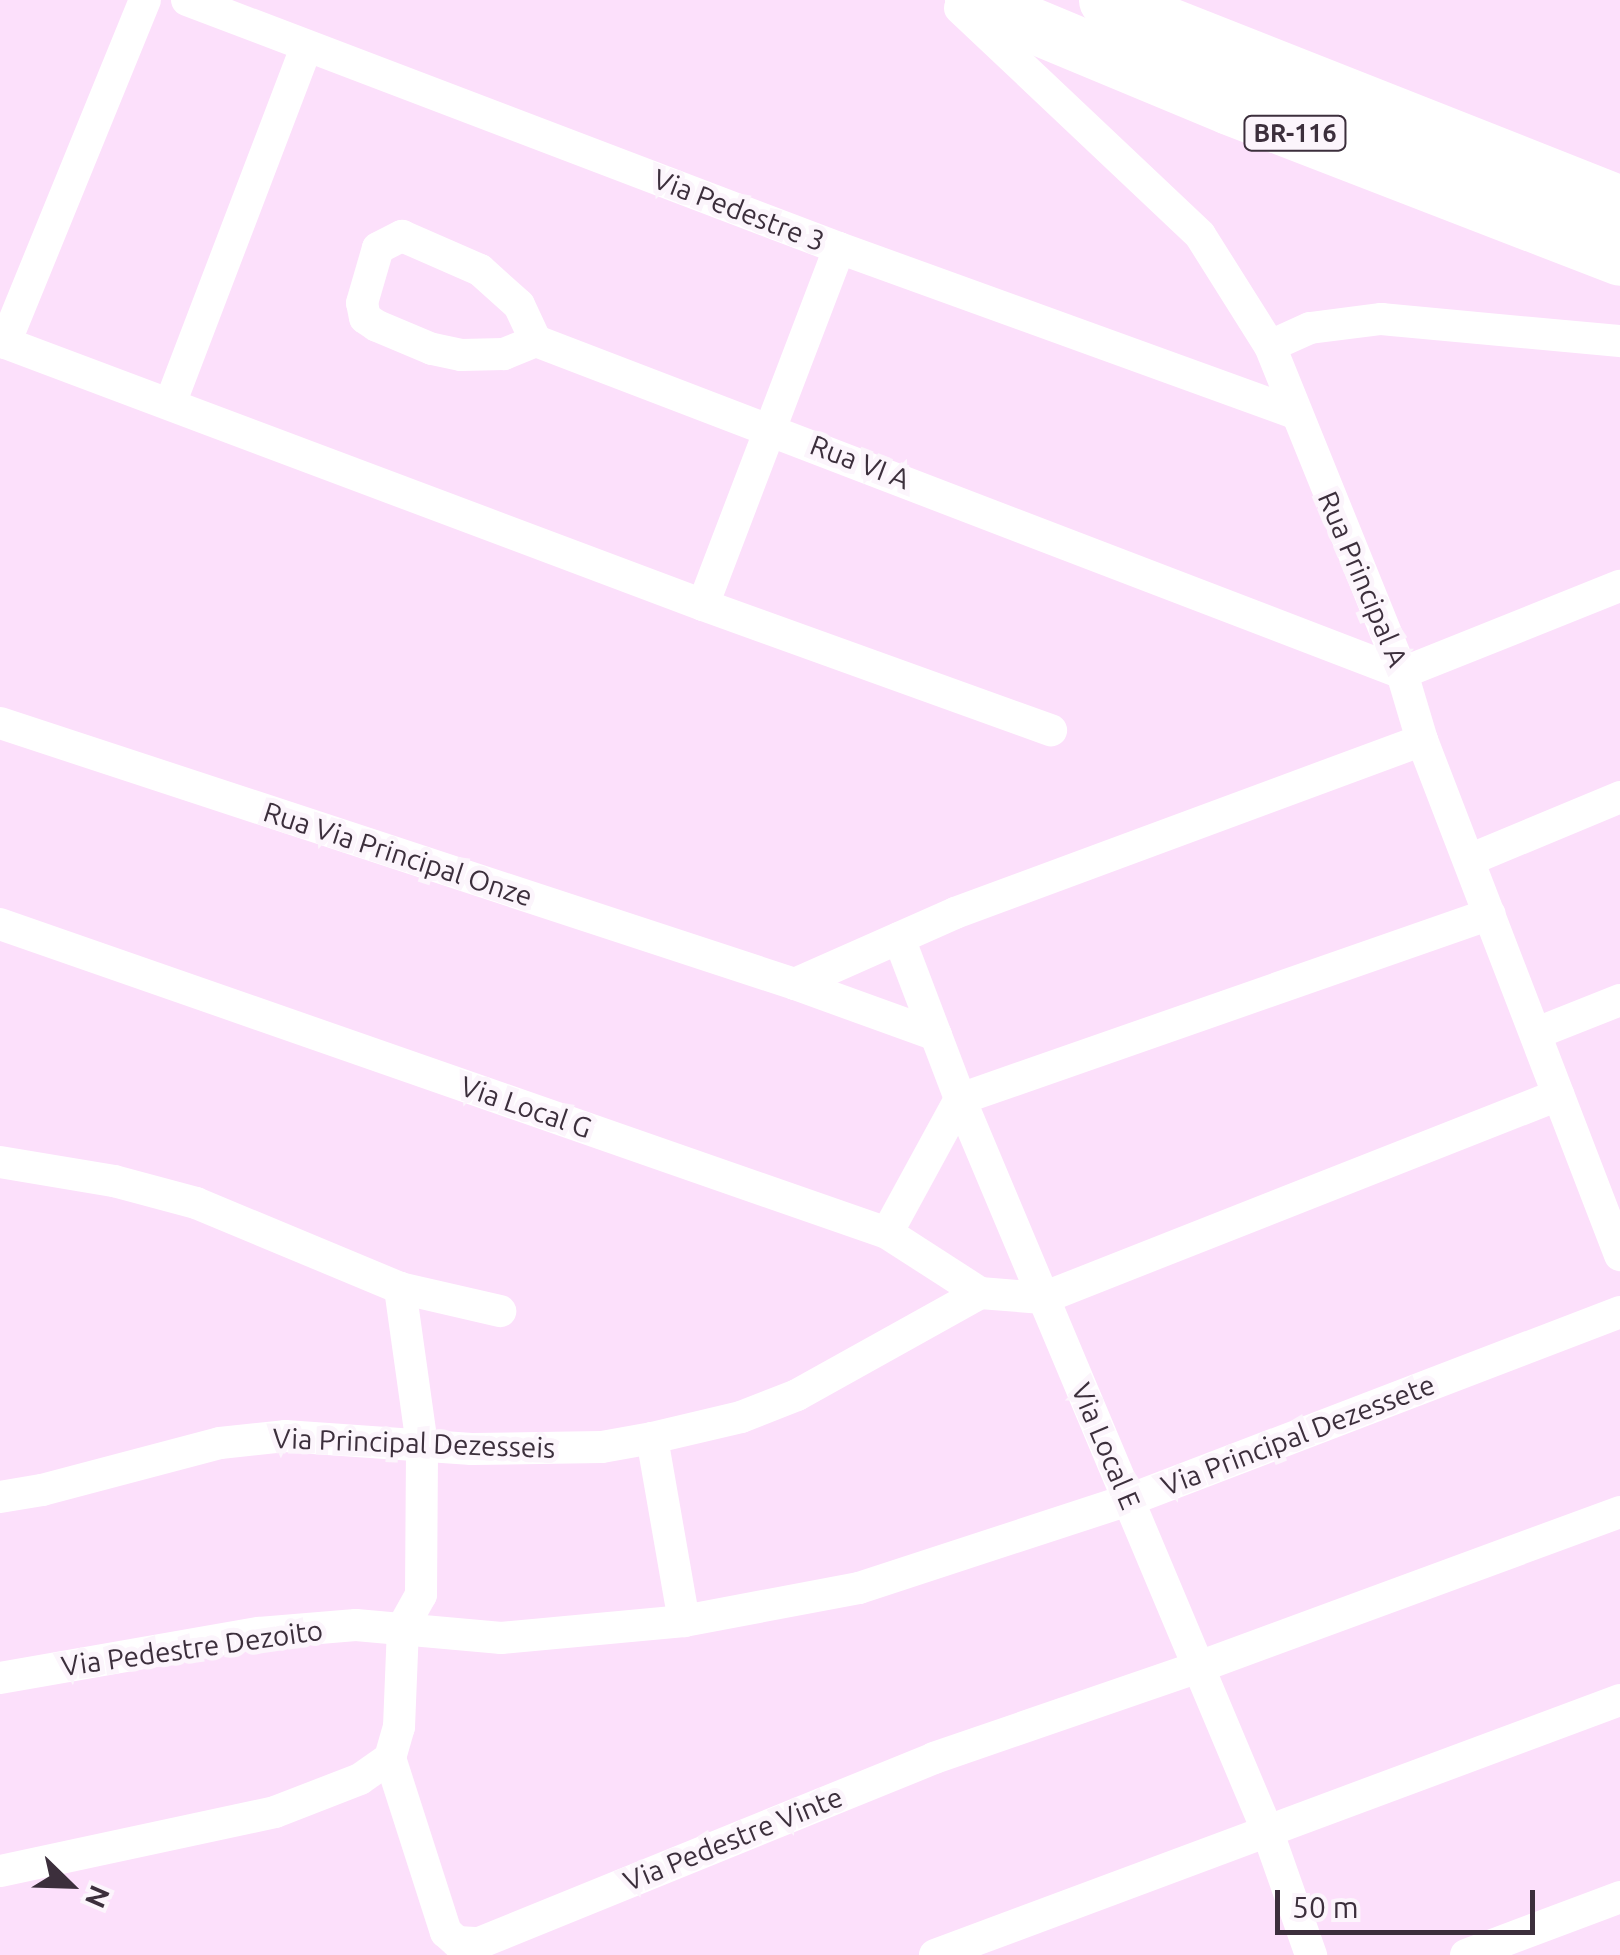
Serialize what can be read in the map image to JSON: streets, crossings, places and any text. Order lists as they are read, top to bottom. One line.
{"streets":{"highway":["BR-116"],"street":["Via Pedestre 3","Rua VI A","Rua Principal A","Rua Via Principal Onze","Via Local G","Via Principal Dezessete","Via Principal Dezesseis","Via Local E","Via Pedestre Dezoito","Via Pedestre Vinte"]},"crossings":[["Via Pedestre 3","Rua Principal A"],["Rua VI A","Rua Principal A"],["Rua Via Principal Onze","Via Local E"],["Via Local G","Via Principal Dezesseis"],["Via Local G","Via Local E"],["Via Principal Dezessete","Via Local E"],["Via Principal Dezessete","Via Pedestre Dezoito"],["Via Local E","Via Pedestre Vinte"]],"scale_bar":"50 m","north":"bottom right"}
